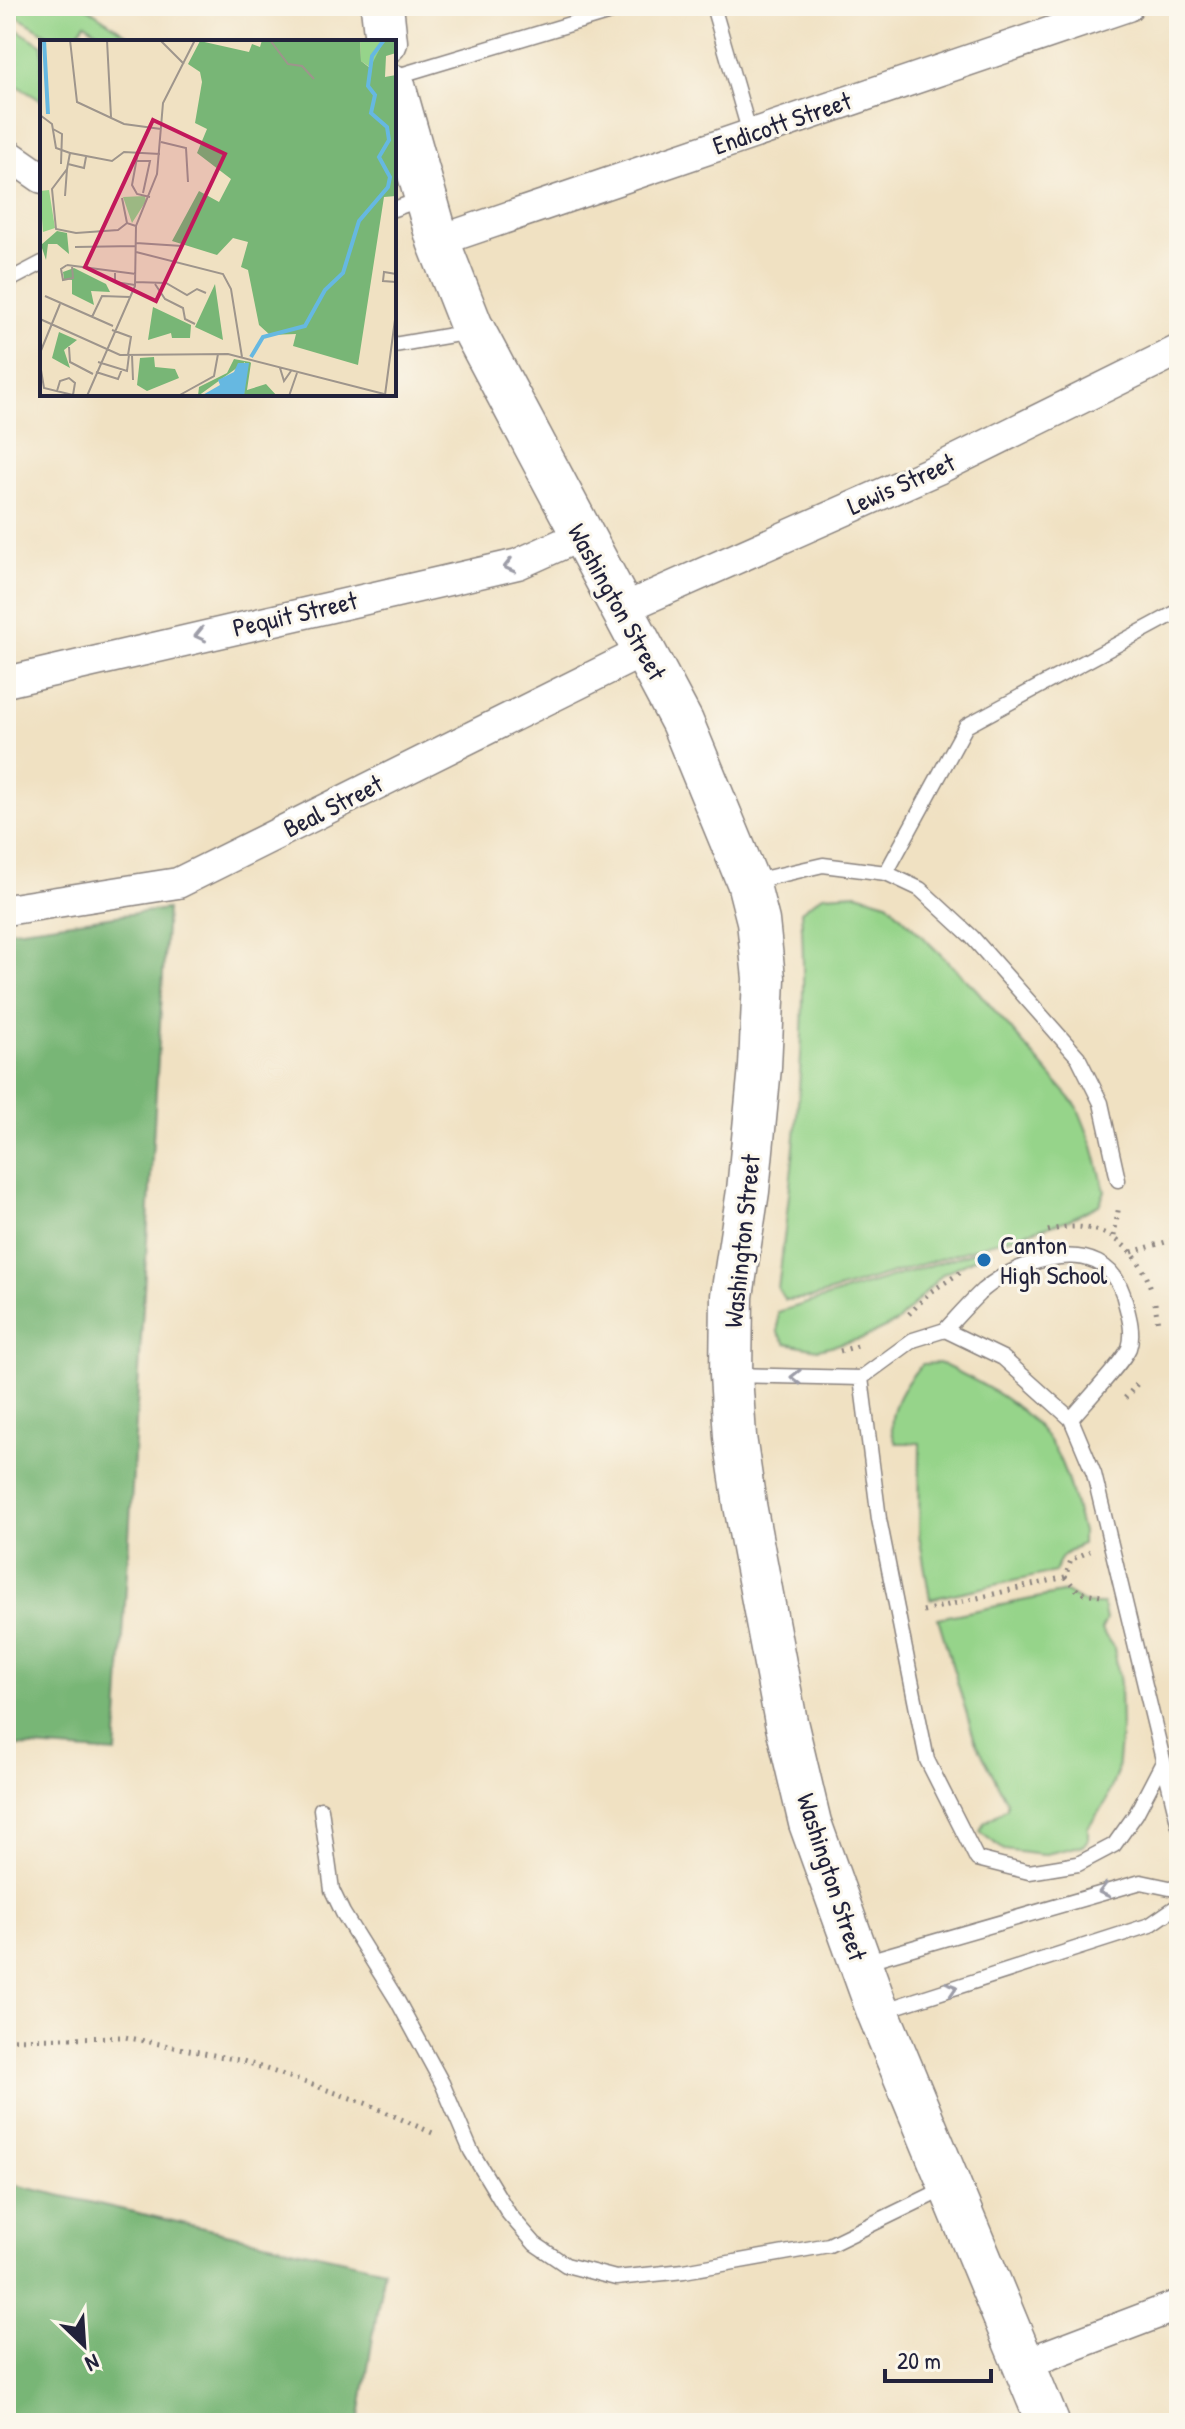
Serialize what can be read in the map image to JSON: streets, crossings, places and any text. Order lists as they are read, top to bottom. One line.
{"streets":{"main road":["Washington Street"],"street":["Endicott Street","Lewis Street","Pequit Street","Beal Street"]},"crossings":[["Endicott Street","Washington Street"],["Lewis Street","Washington Street"],["Washington Street","Pequit Street"],["Washington Street","Beal Street"]],"one_way":["Pequit Street"],"places":["Canton High School"],"scale_bar":"20 m","north":"bottom right"}
